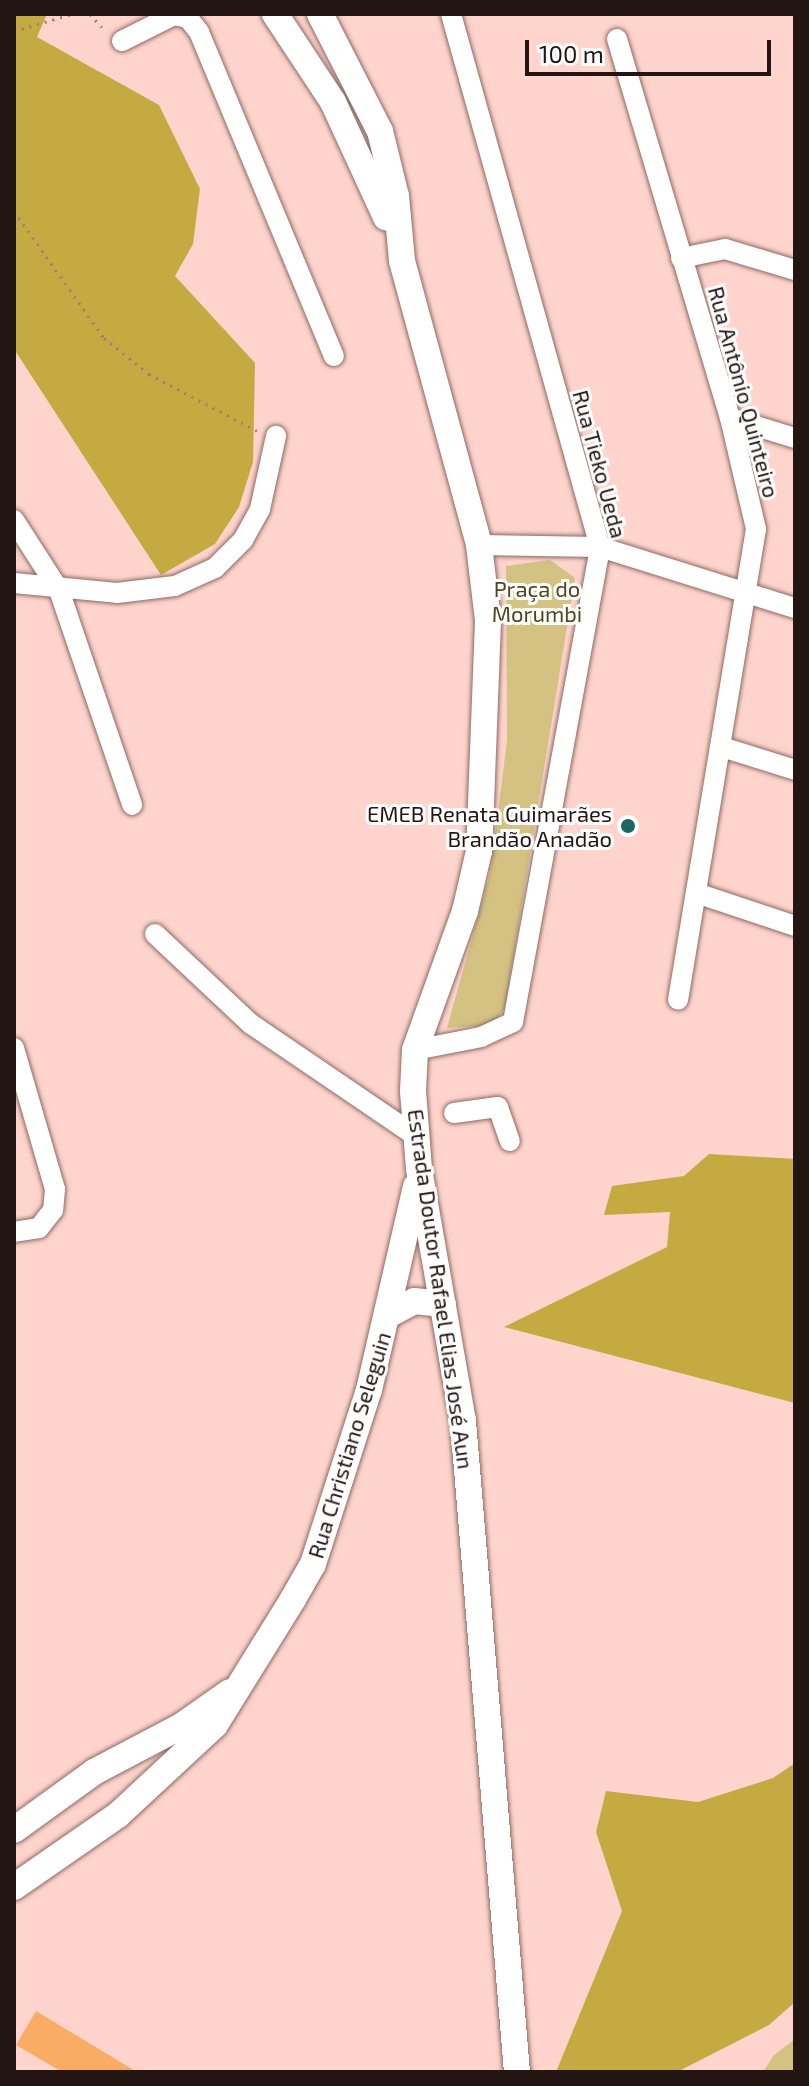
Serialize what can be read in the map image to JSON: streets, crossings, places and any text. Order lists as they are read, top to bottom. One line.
{"streets":{"main road":["Estrada Doutor Rafael Elias José Aun","Rua Christiano Seleguin"],"street":["Rua Antônio Quinteiro","Rua Tieko Ueda"]},"crossings":[["Rua Tieko Ueda","Estrada Doutor Rafael Elias José Aun"],["Estrada Doutor Rafael Elias José Aun","Rua Christiano Seleguin"]],"parks":["Praça do Morumbi"],"places":["EMEB Renata Guimarães Brandão Anadão"],"scale_bar":"100 m"}
